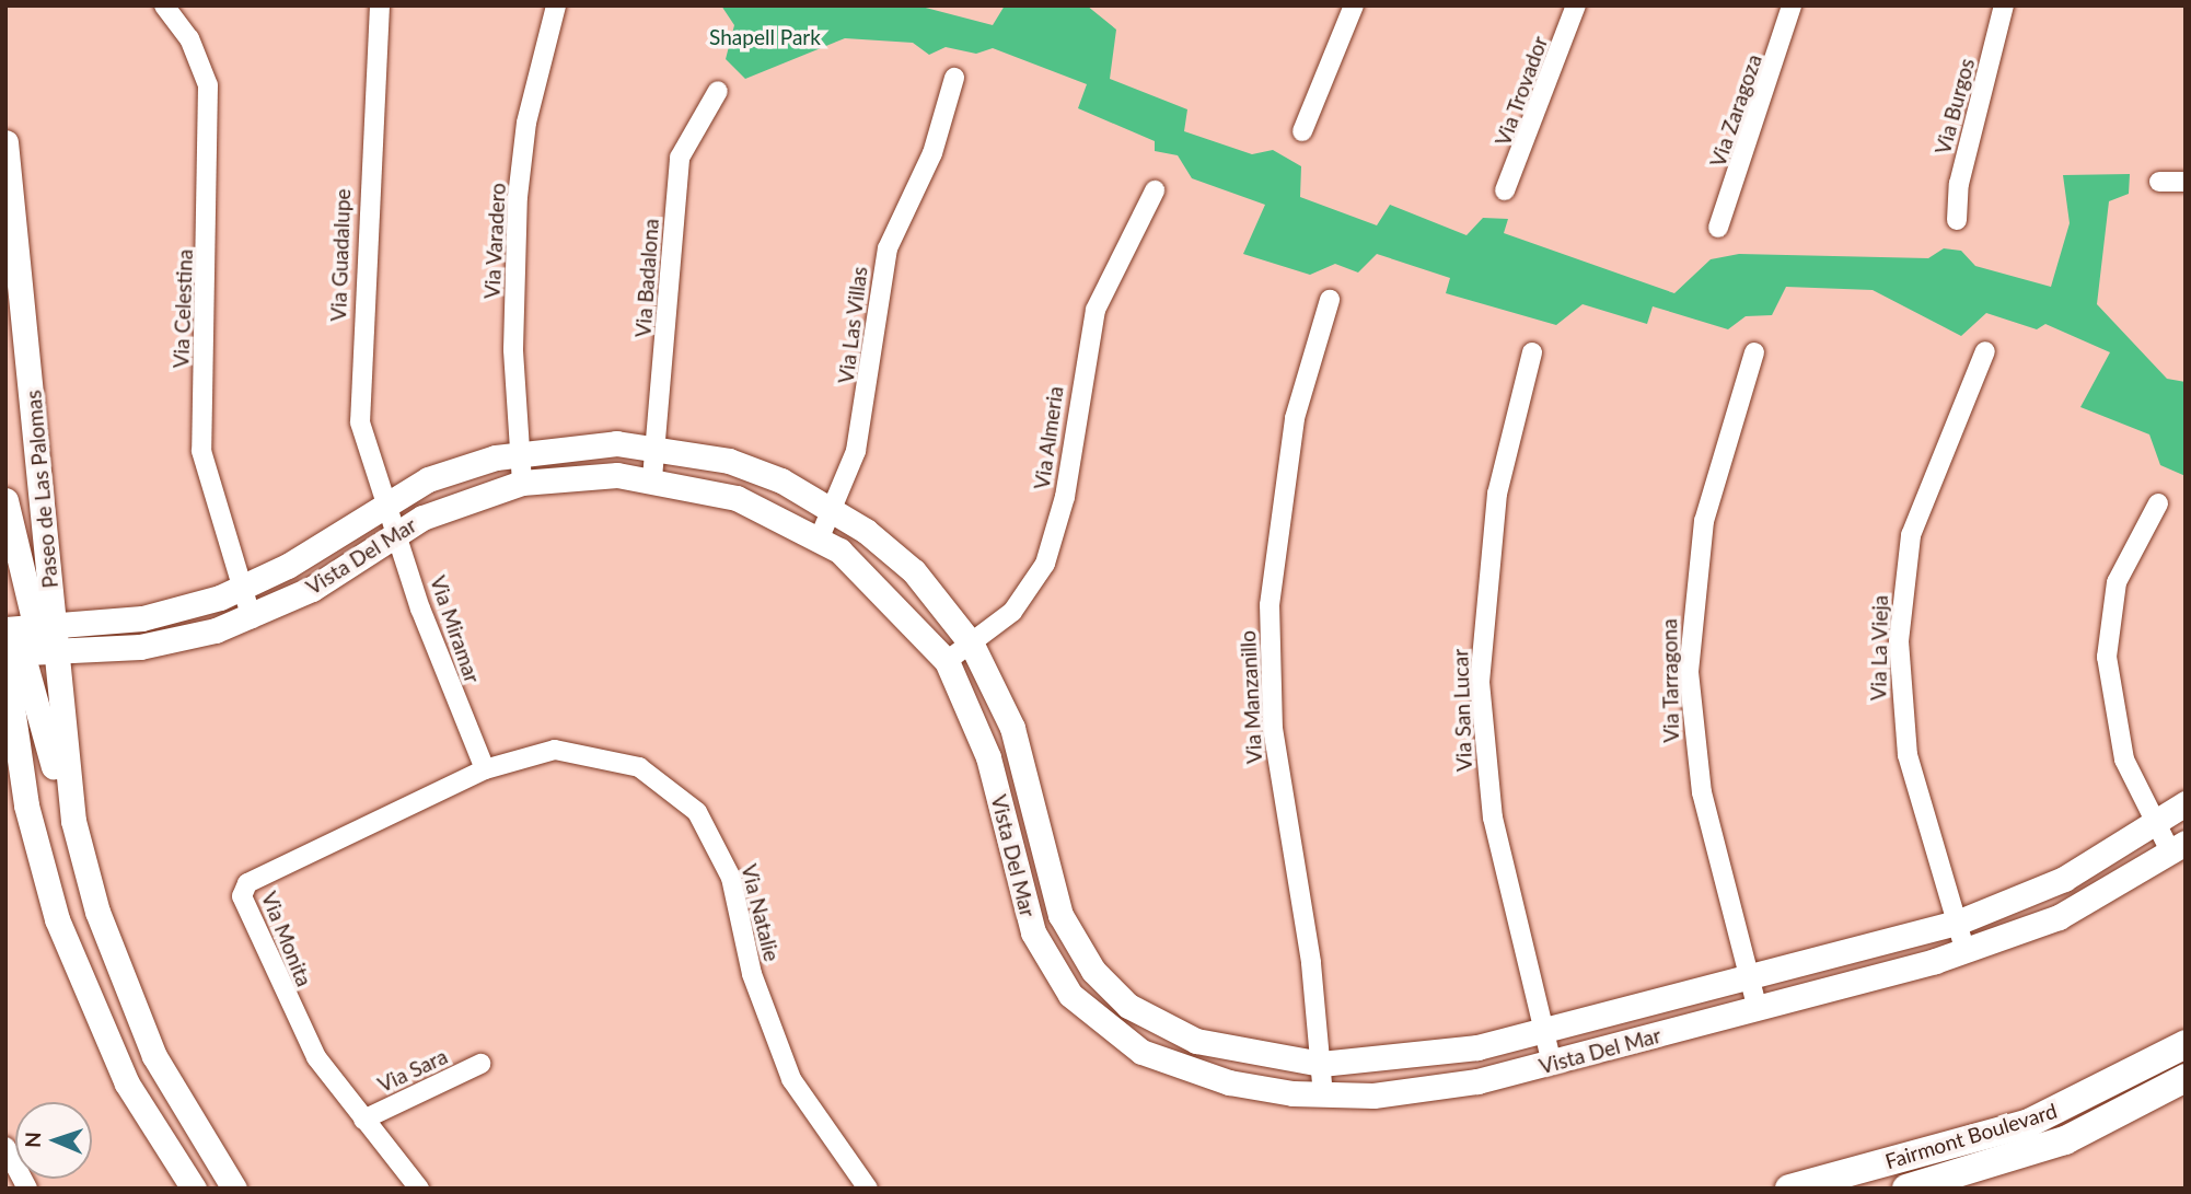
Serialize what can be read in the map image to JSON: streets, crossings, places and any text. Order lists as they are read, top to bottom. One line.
{"streets":{"main road":["Fairmont Boulevard"],"street":["Via Trovador","Via Burgos","Via Zaragoza","Via Varadero","Via Guadalupe","Via Badalona","Via Celestina","Via Las Villas","Via Almeria","Paseo de Las Palomas","Vista Del Mar","Via Miramar","Via La Vieja","Via Tarragona","Via Manzanillo","Via San Lucar","Via Natalie","Via Monita","Via Sara"]},"crossings":[["Via Varadero","Vista Del Mar"],["Via Guadalupe","Vista Del Mar"],["Via Guadalupe","Via Miramar"],["Via Badalona","Vista Del Mar"],["Via Celestina","Vista Del Mar"],["Via Las Villas","Vista Del Mar"],["Via Almeria","Vista Del Mar"],["Paseo de Las Palomas","Vista Del Mar"],["Vista Del Mar","Via Miramar"],["Vista Del Mar","Via La Vieja"],["Vista Del Mar","Via Tarragona"],["Vista Del Mar","Via Manzanillo"],["Vista Del Mar","Via San Lucar"],["Via Miramar","Via Natalie"],["Via Miramar","Via Monita"],["Via Natalie","Via Monita"],["Via Monita","Via Sara"]],"parks":["Shapell Park"],"north":"left"}
